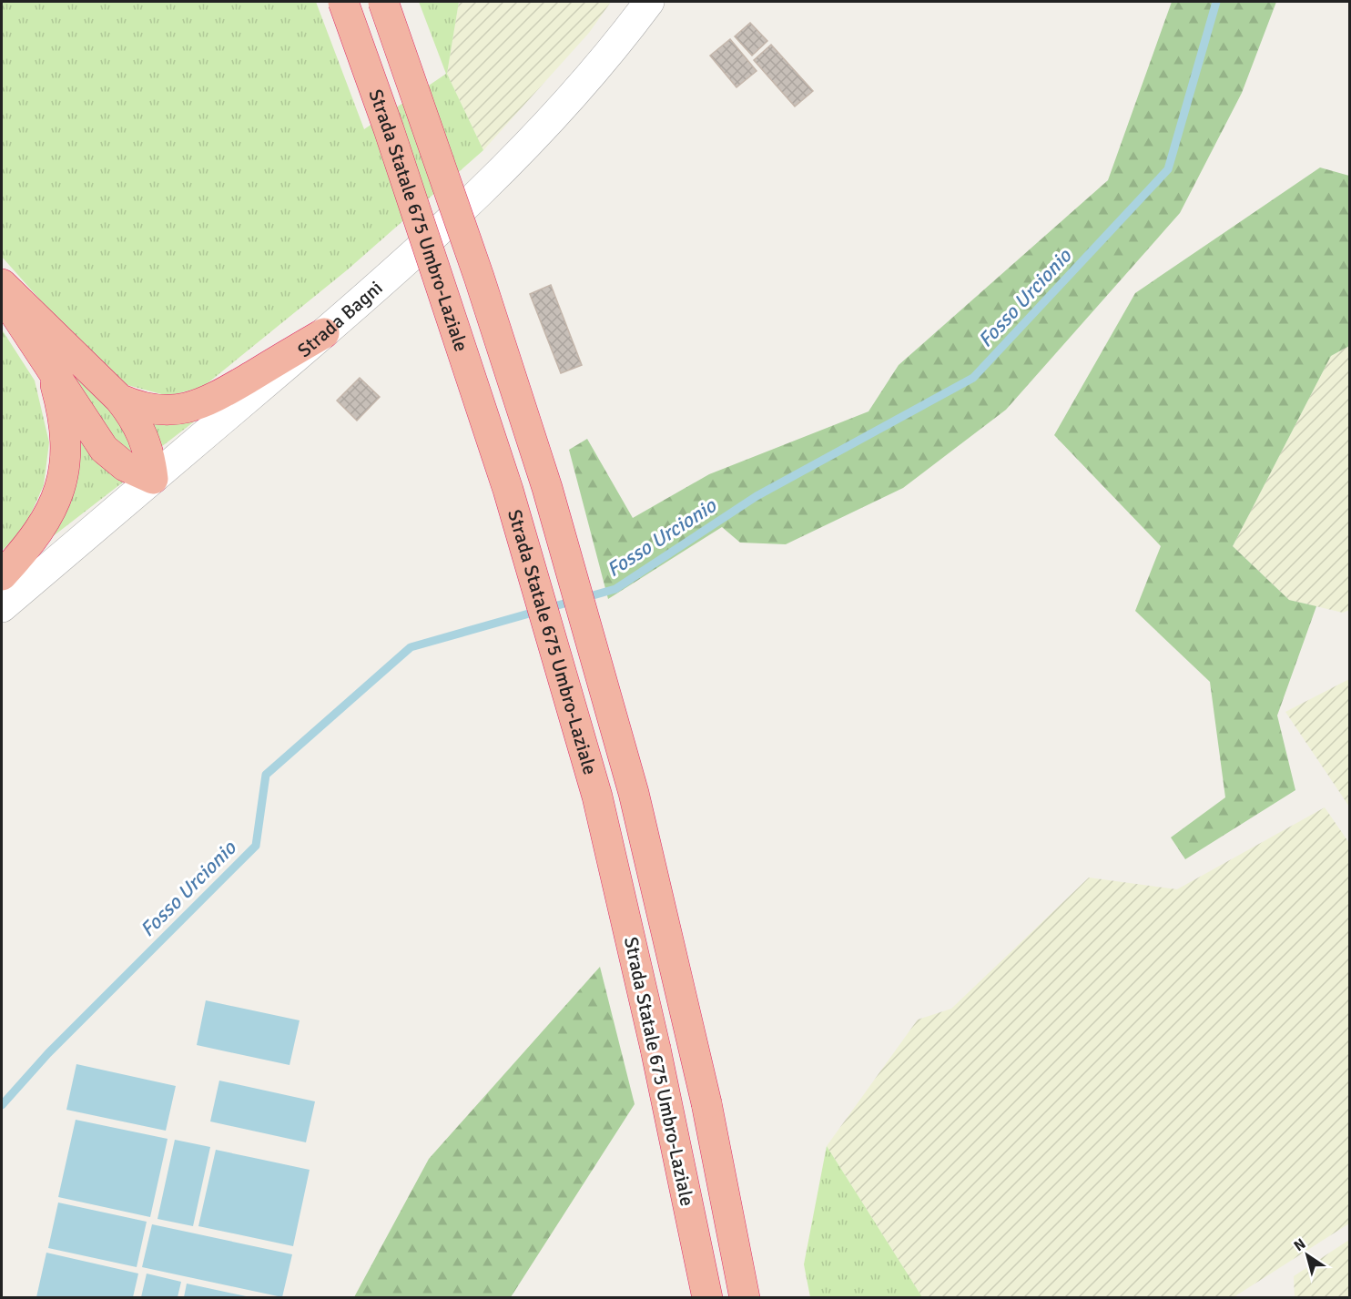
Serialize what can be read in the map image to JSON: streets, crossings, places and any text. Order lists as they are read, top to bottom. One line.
{"streets":{"highway":["Strada Statale 675 Umbro-Laziale"],"street":["Strada Bagni"]},"water":["Fosso Urcionio"],"north":"top left"}
